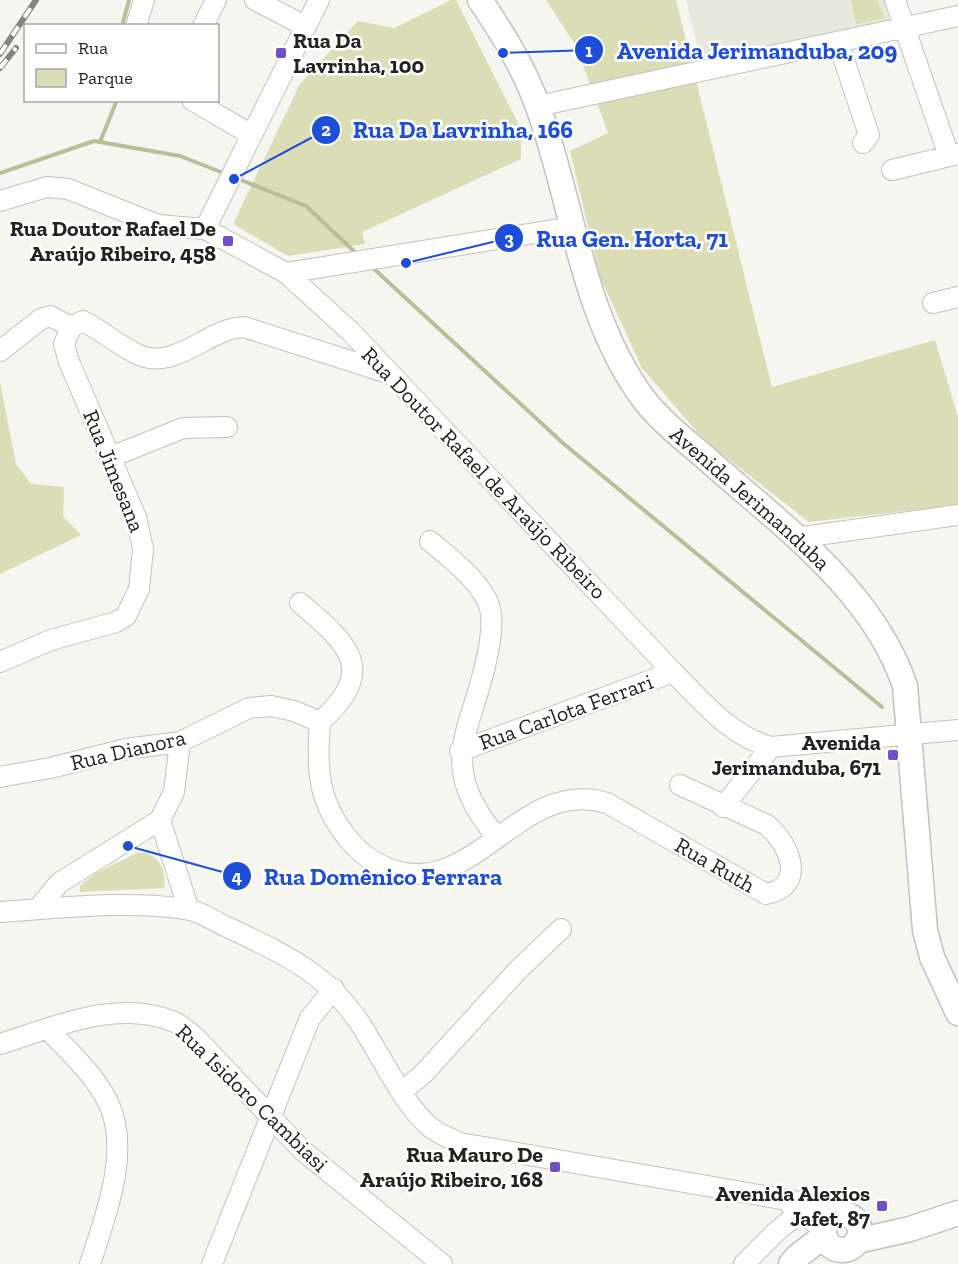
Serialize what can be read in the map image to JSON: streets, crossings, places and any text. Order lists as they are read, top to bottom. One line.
{"streets":{"main road":["Avenida Jerimanduba"],"street":["Rua Jimesana","Rua Doutor Rafael de Araújo Ribeiro","Rua Carlota Ferrari","Rua Dianora","Rua Ruth","Rua Isidoro Cambiasi"]},"crossings":[["Rua Doutor Rafael de Araújo Ribeiro","Avenida Jerimanduba"],["Rua Doutor Rafael de Araújo Ribeiro","Rua Carlota Ferrari"]],"places":{"transit":["Rua Da Lavrinha, 100","Rua Doutor Rafael De Araújo Ribeiro, 458","Avenida Jerimanduba, 671","Rua Mauro De Araújo Ribeiro, 168","Avenida Alexios Jafet, 87"],"other":["Avenida Jerimanduba, 209","Rua Da Lavrinha, 166","Rua Gen. Horta, 71","Rua Domênico Ferrara"]},"legend":["Rua","Parque"]}
